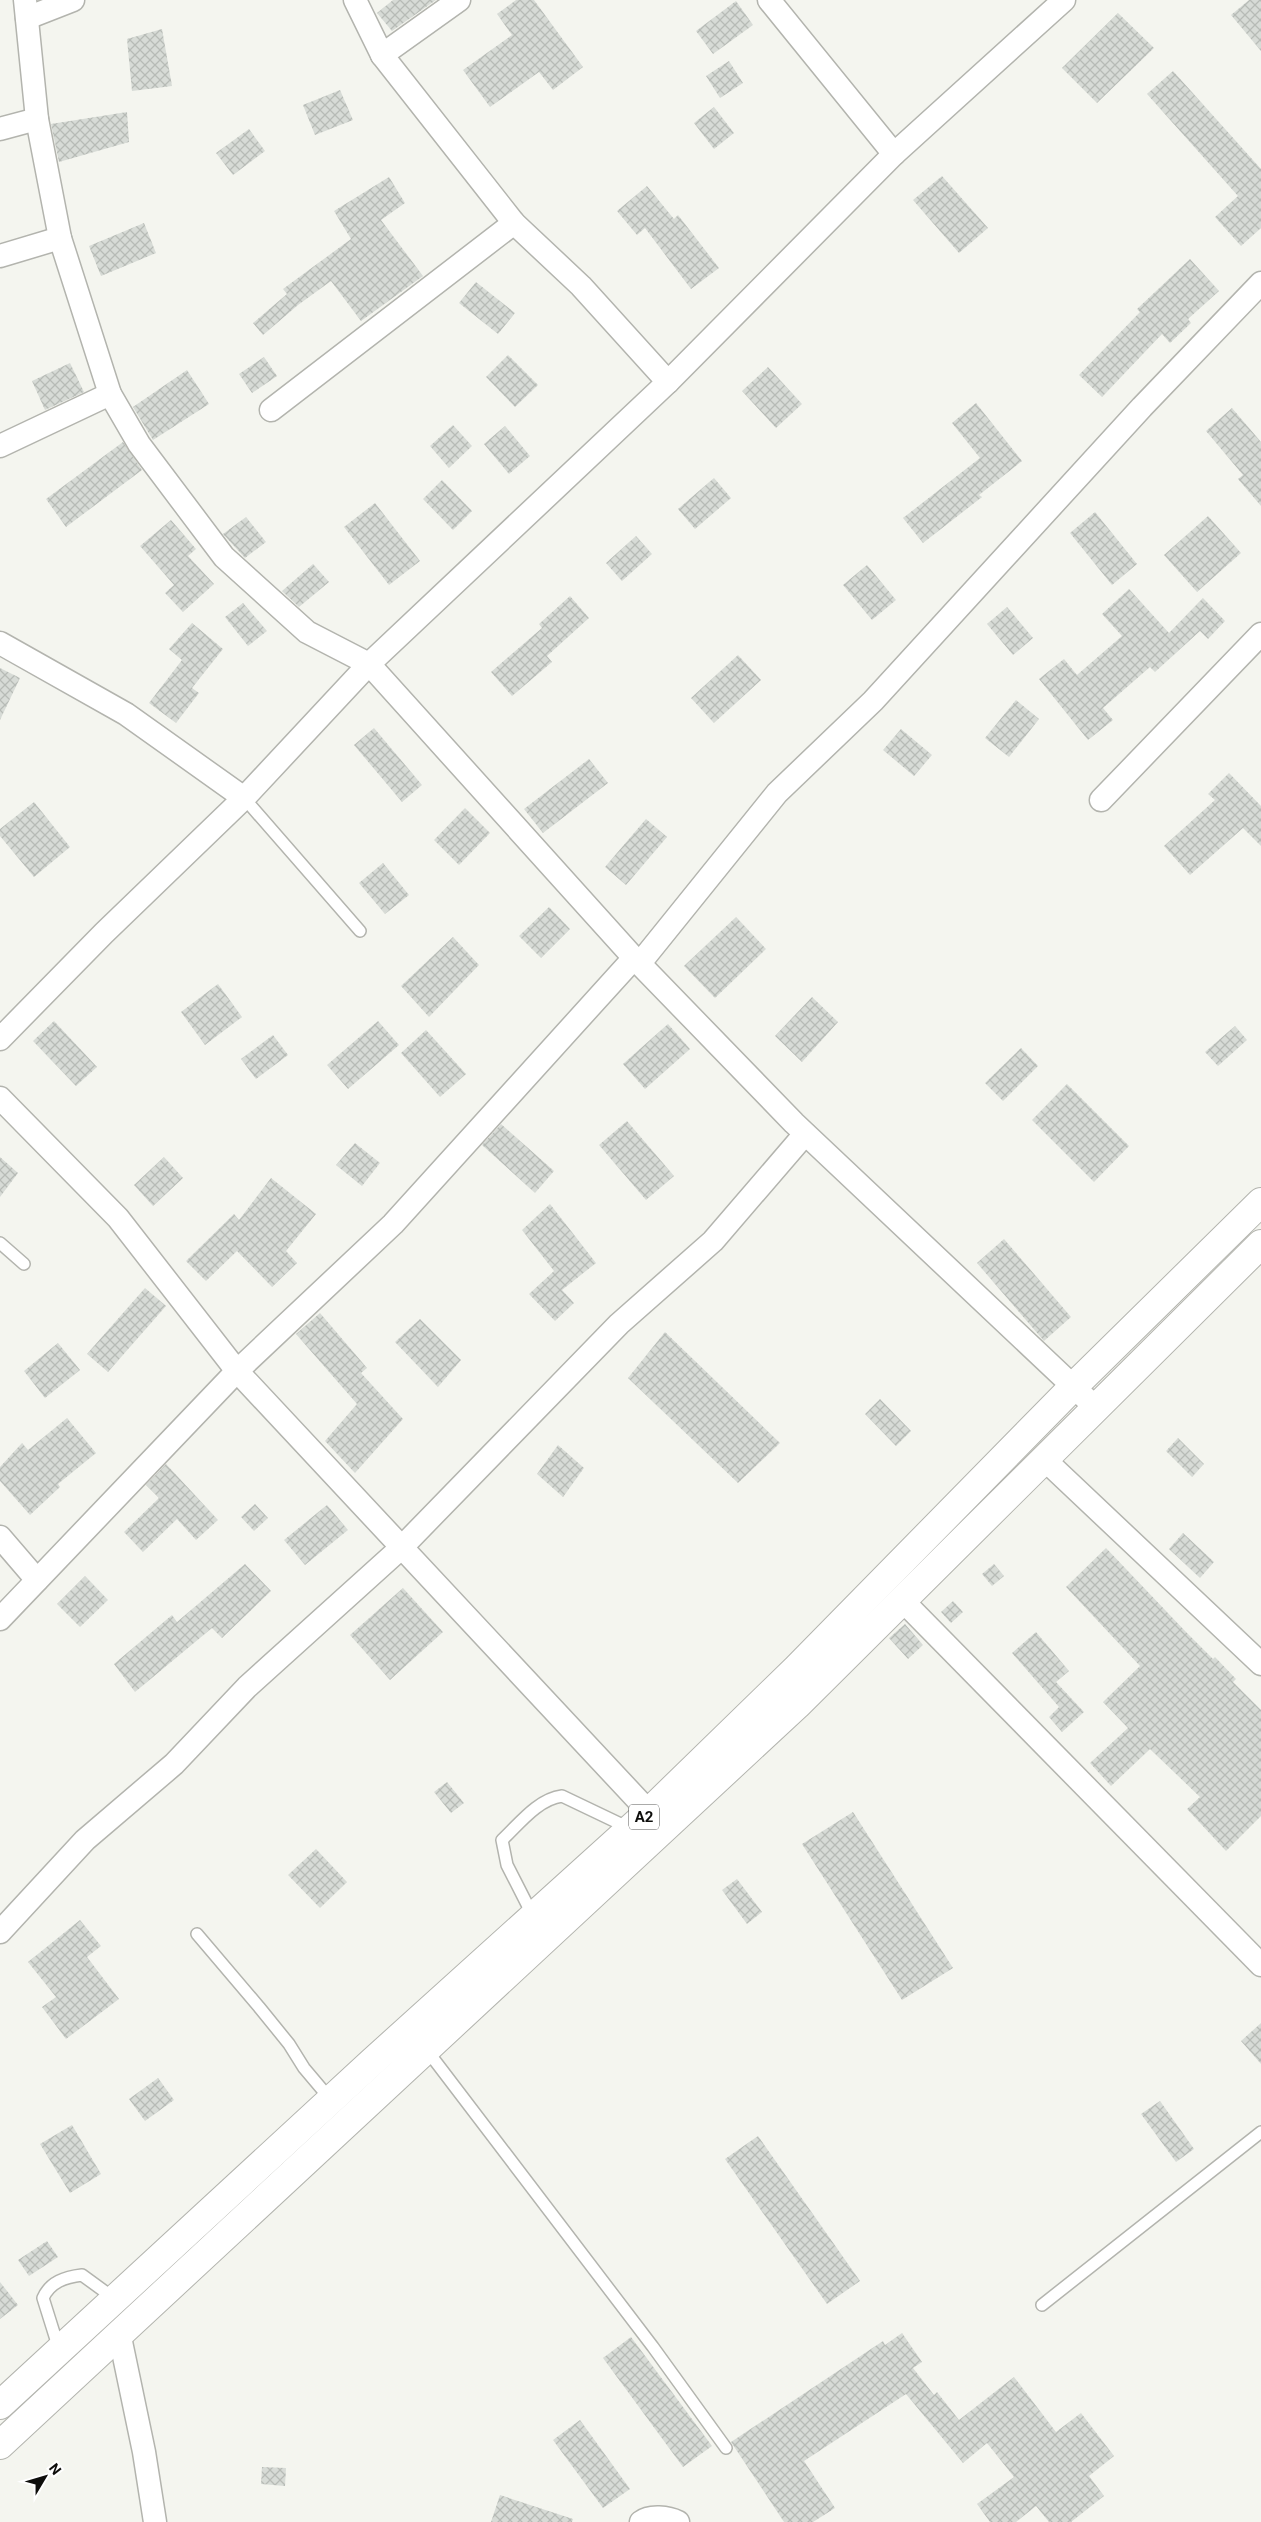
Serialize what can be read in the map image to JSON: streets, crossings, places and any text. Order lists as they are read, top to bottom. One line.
{"streets":{"highway":["A2"]},"north":"top right"}
